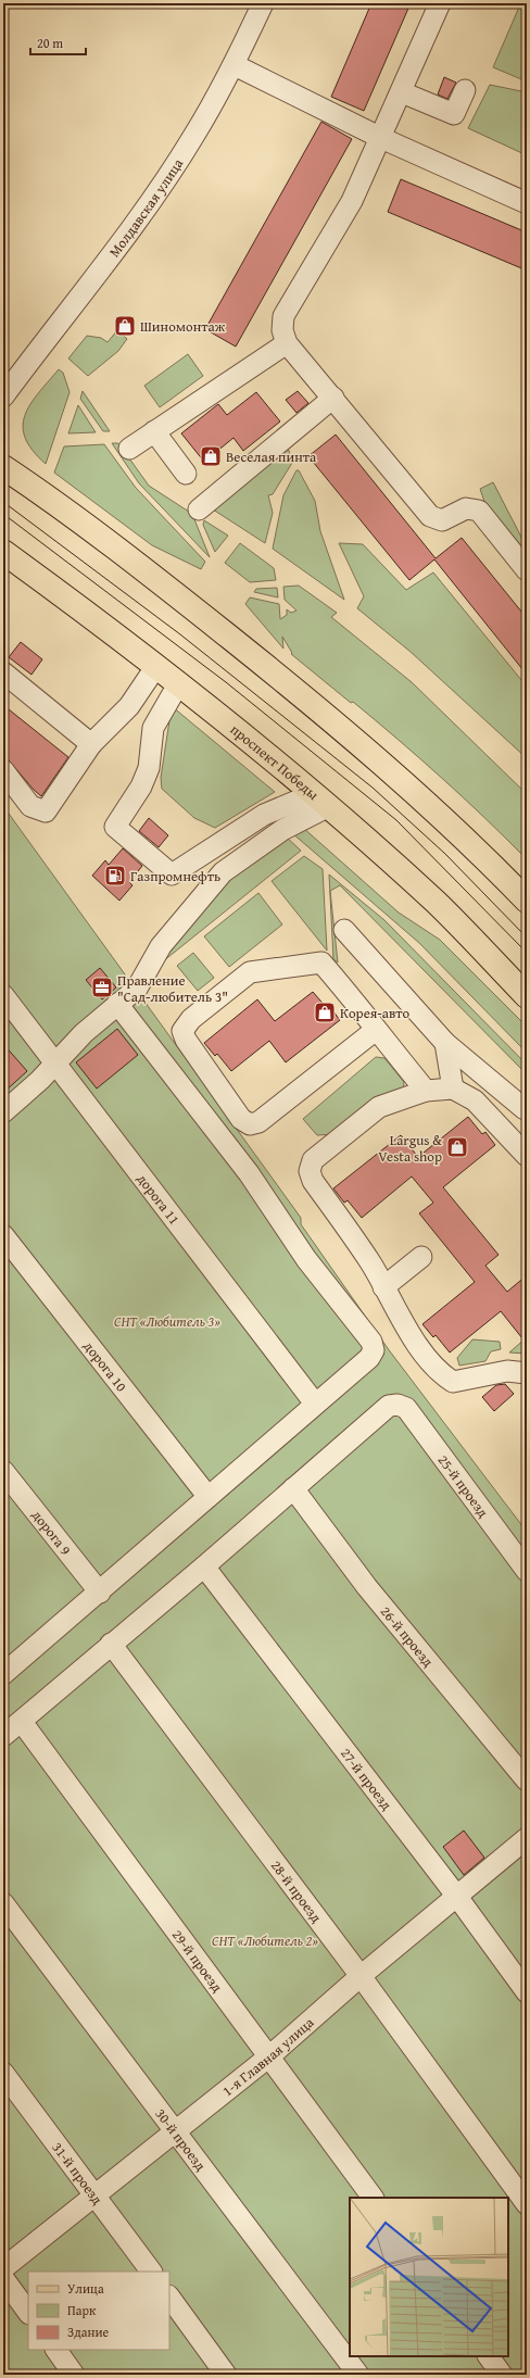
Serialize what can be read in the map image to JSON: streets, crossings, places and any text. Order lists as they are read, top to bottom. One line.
{"streets":{"main road":["проспект Победы"],"street":["Молдавская улица","дорога 11","дорога 10","25-й проезд","дорога 9","26-й проезд","27-й проезд","28-й проезд","29-й проезд","1-я Главная улица","30-й проезд","31-й проезд"]},"crossings":[["25-й проезд","26-й проезд"],["27-й проезд","1-я Главная улица"],["28-й проезд","1-я Главная улица"],["29-й проезд","1-я Главная улица"],["1-я Главная улица","30-й проезд"],["1-я Главная улица","31-й проезд"]],"parks":["СНТ «Любитель 3»","СНТ «Любитель 2»"],"places":{"shop":["Шиномонтаж","Веселая пинта","Корея-авто","Largus & Vesta shop"],"fuel station":["Газпромнефть"],"office":["Правление \"Сад-любитель 3\""]},"legend":["Улица","Парк","Здание"],"scale_bar":"20 m"}
